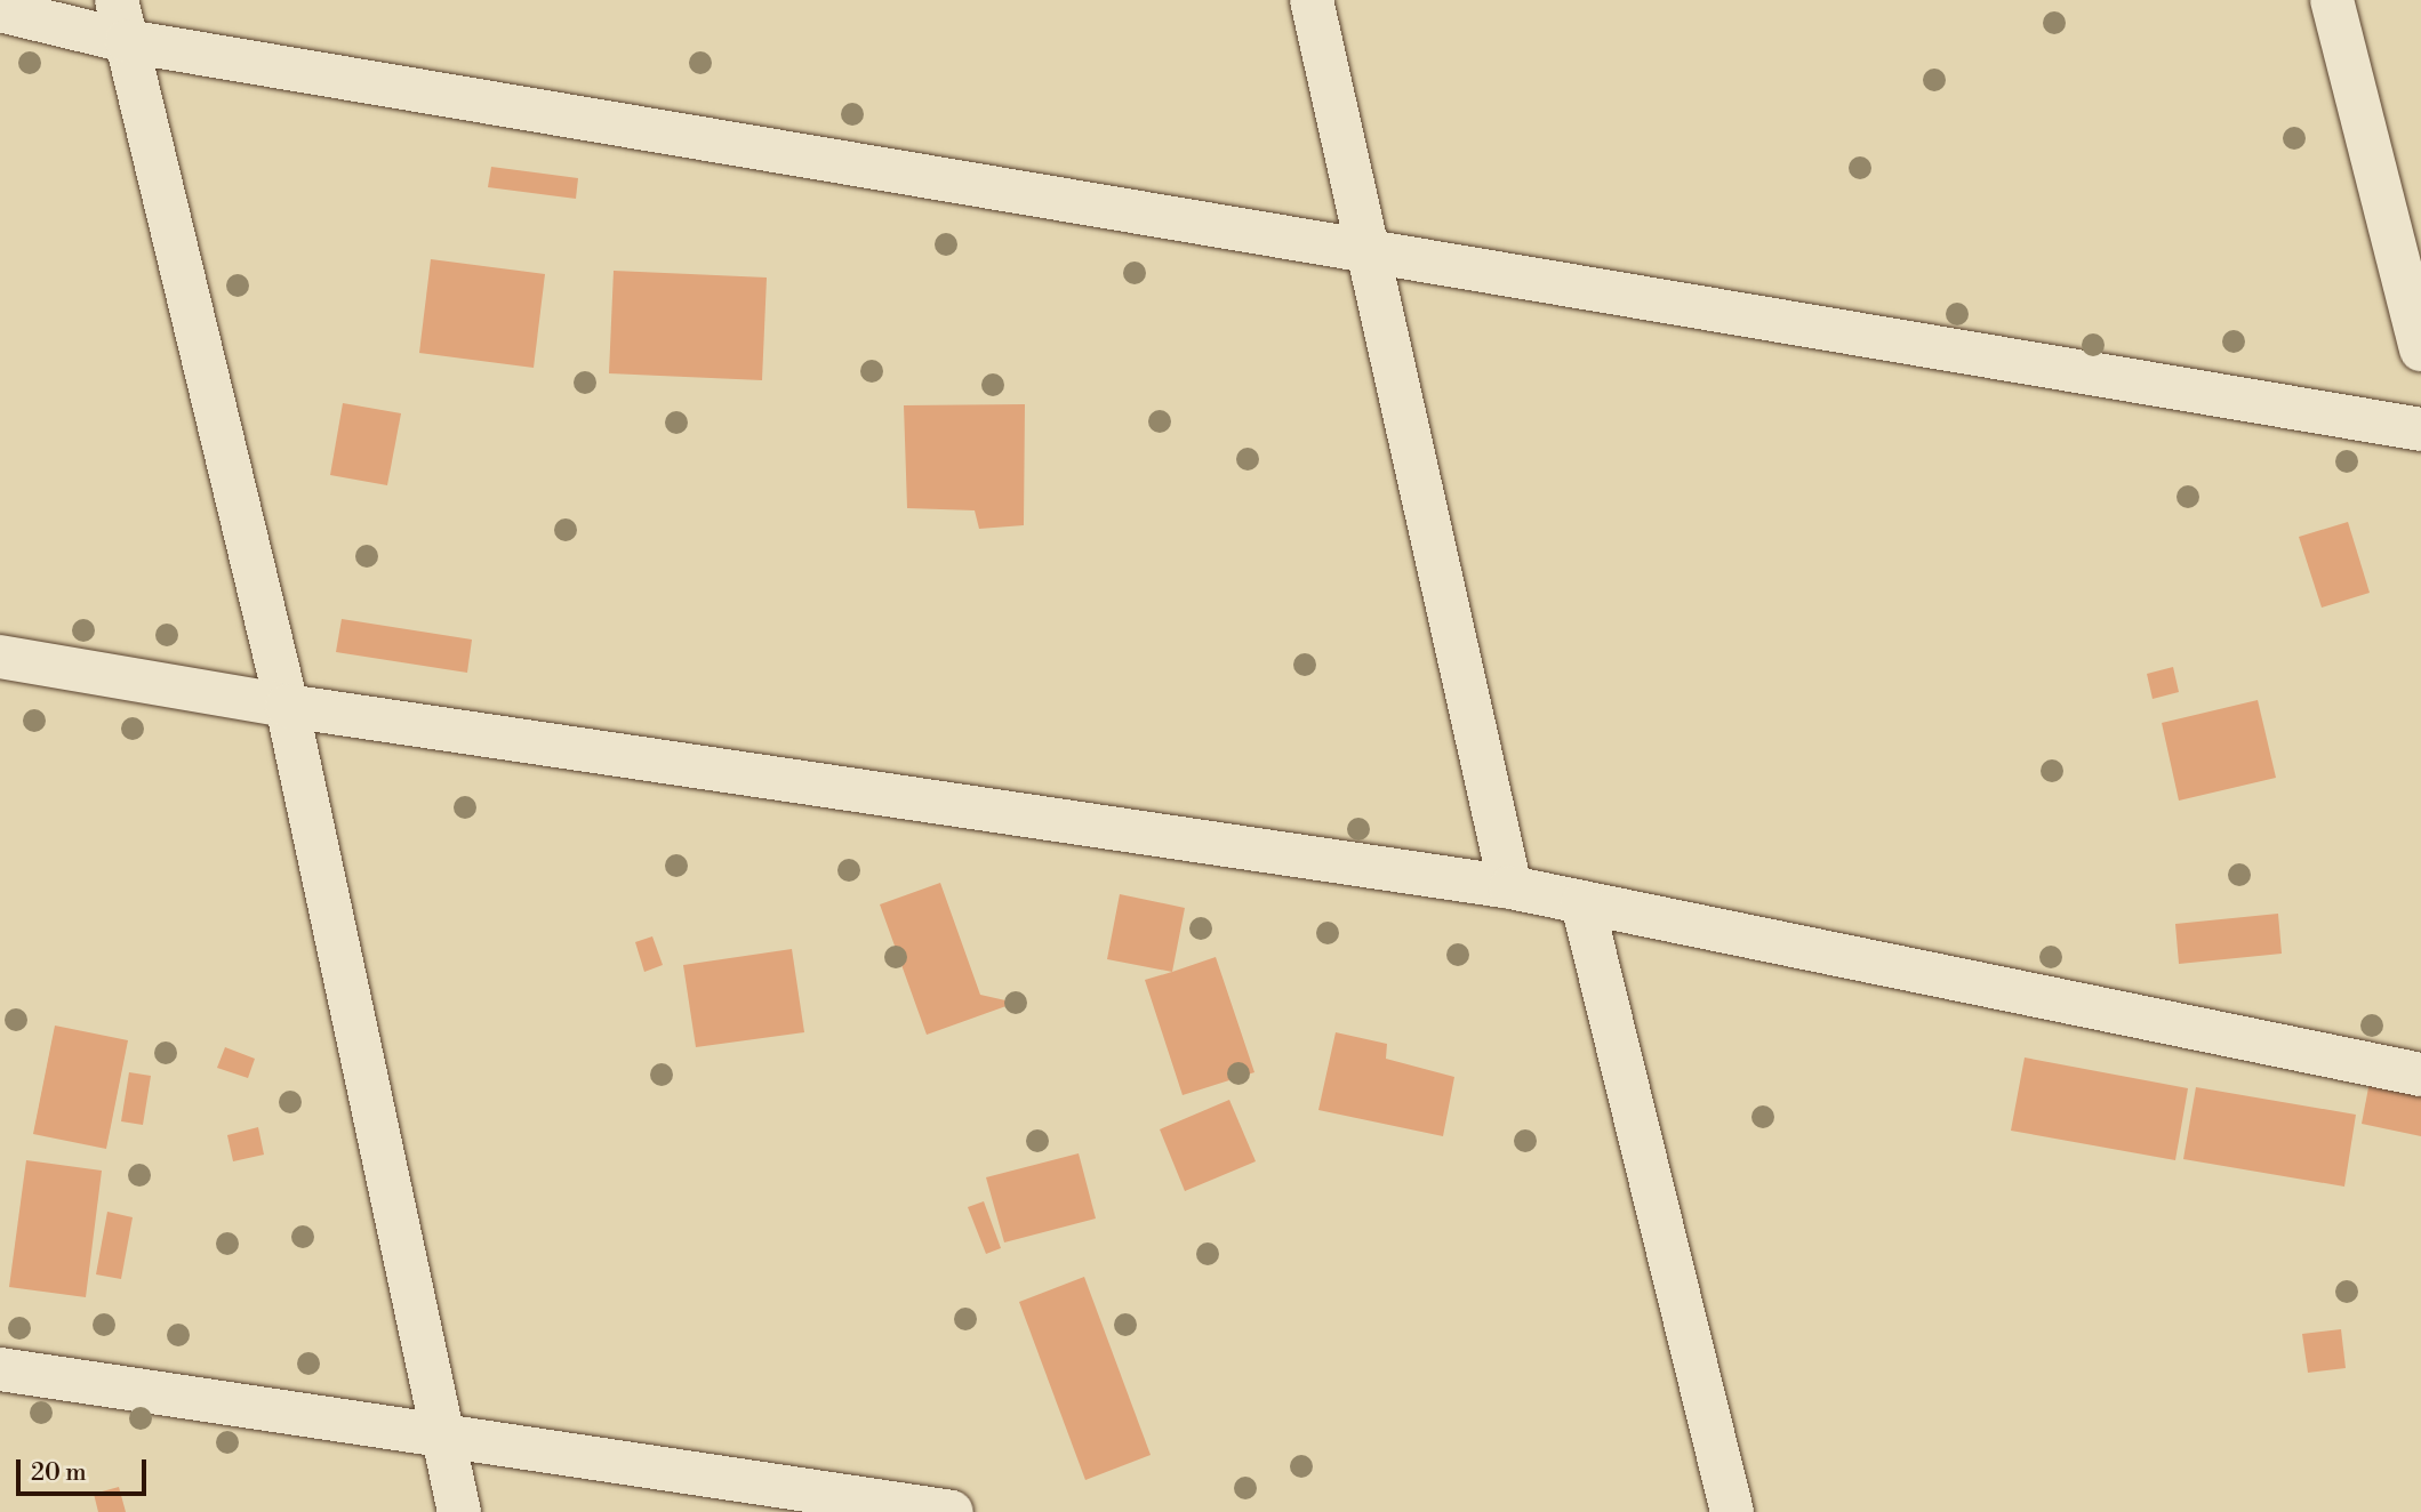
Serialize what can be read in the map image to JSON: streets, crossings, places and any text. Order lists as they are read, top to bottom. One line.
{"scale_bar":"20 m"}
